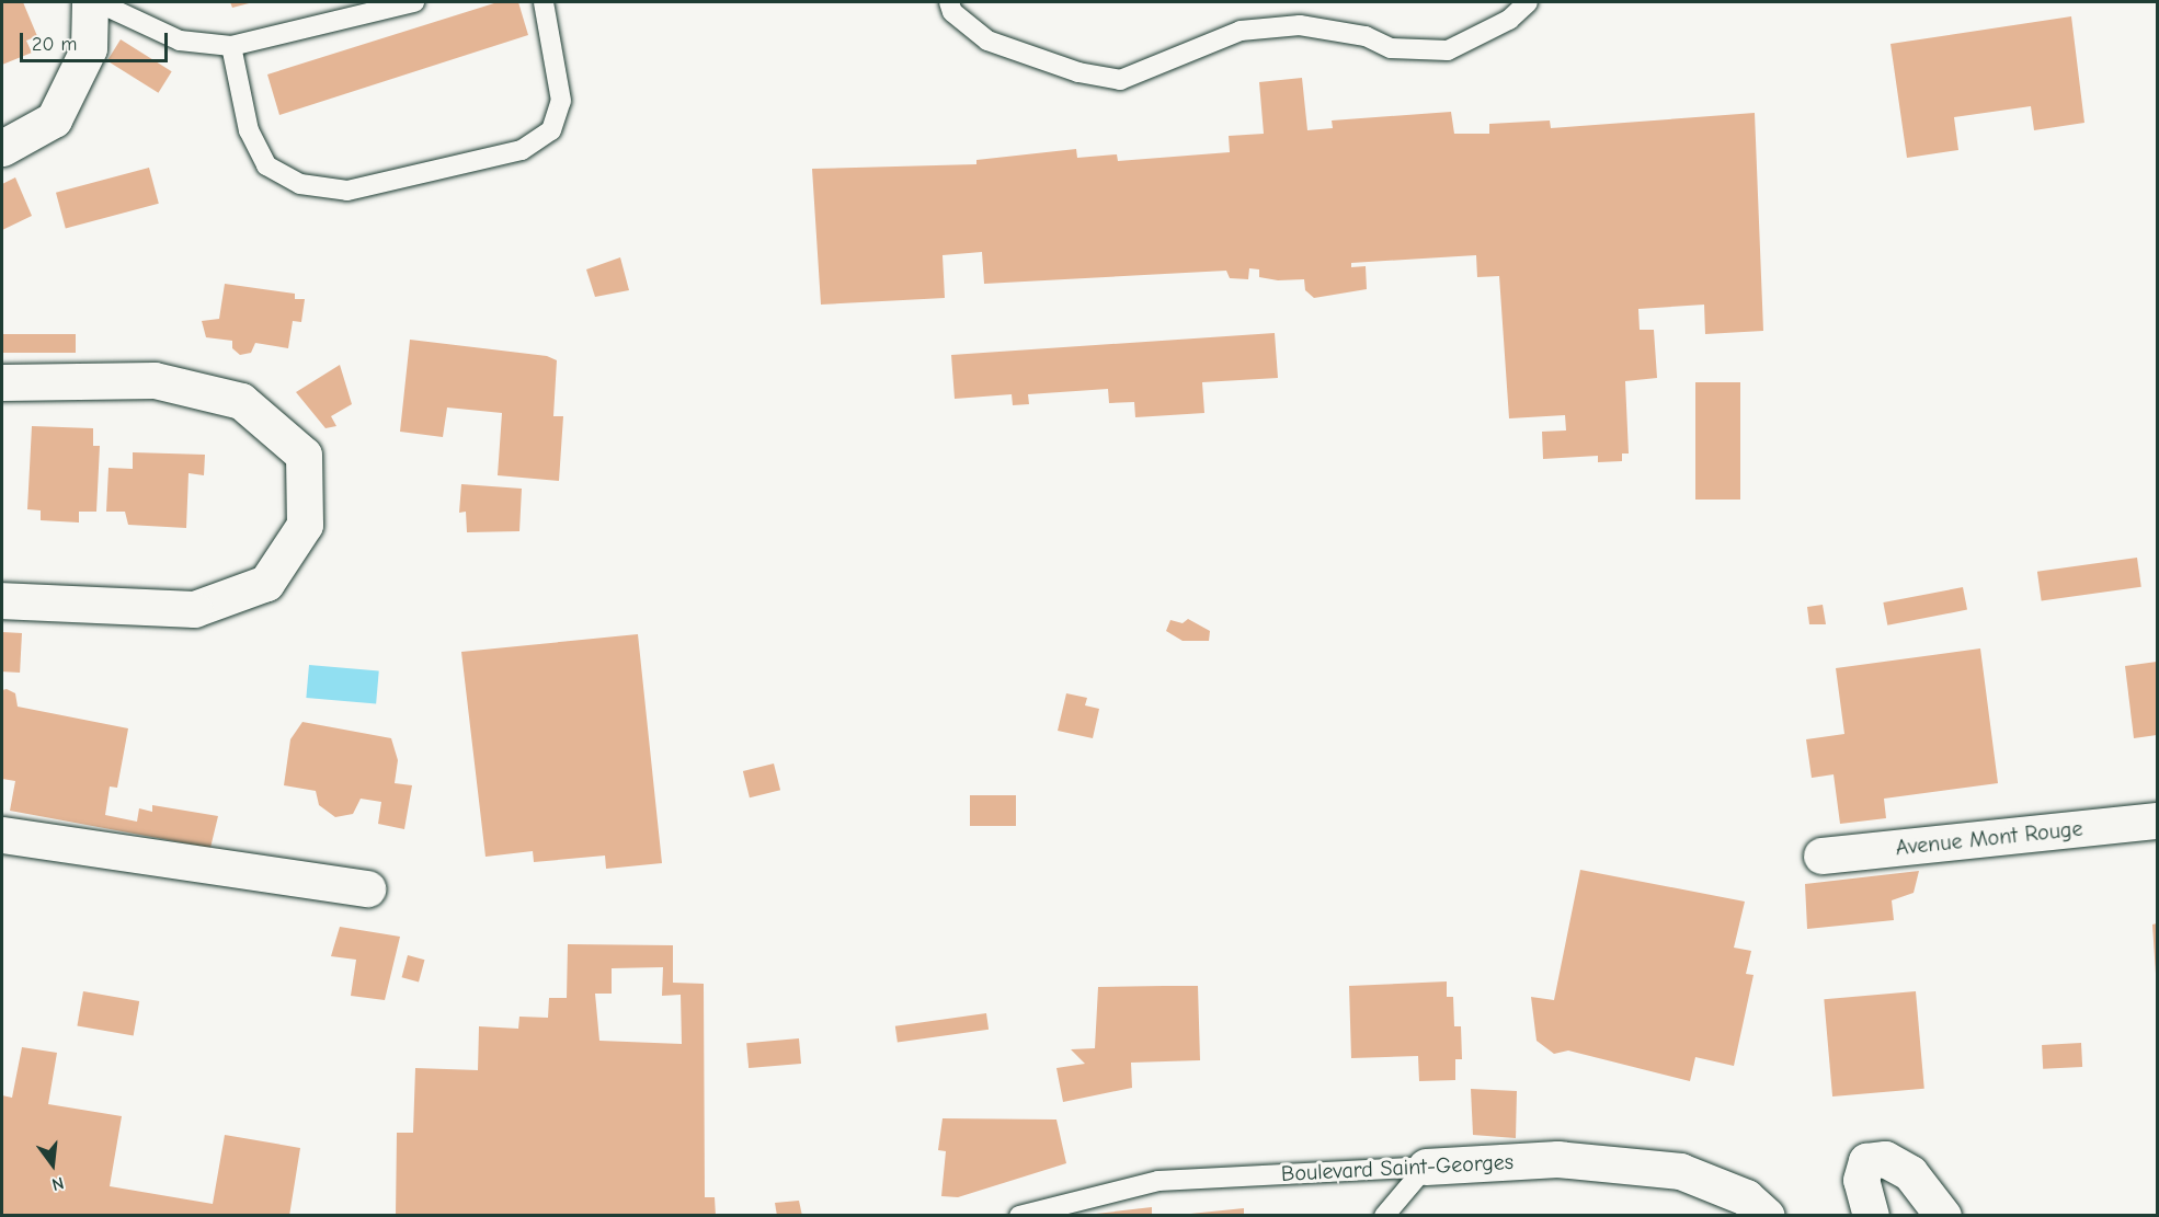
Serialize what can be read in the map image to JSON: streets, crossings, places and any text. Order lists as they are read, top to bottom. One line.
{"streets":{"street":["Avenue Mont Rouge","Boulevard Saint-Georges"]},"scale_bar":"20 m","north":"bottom"}
